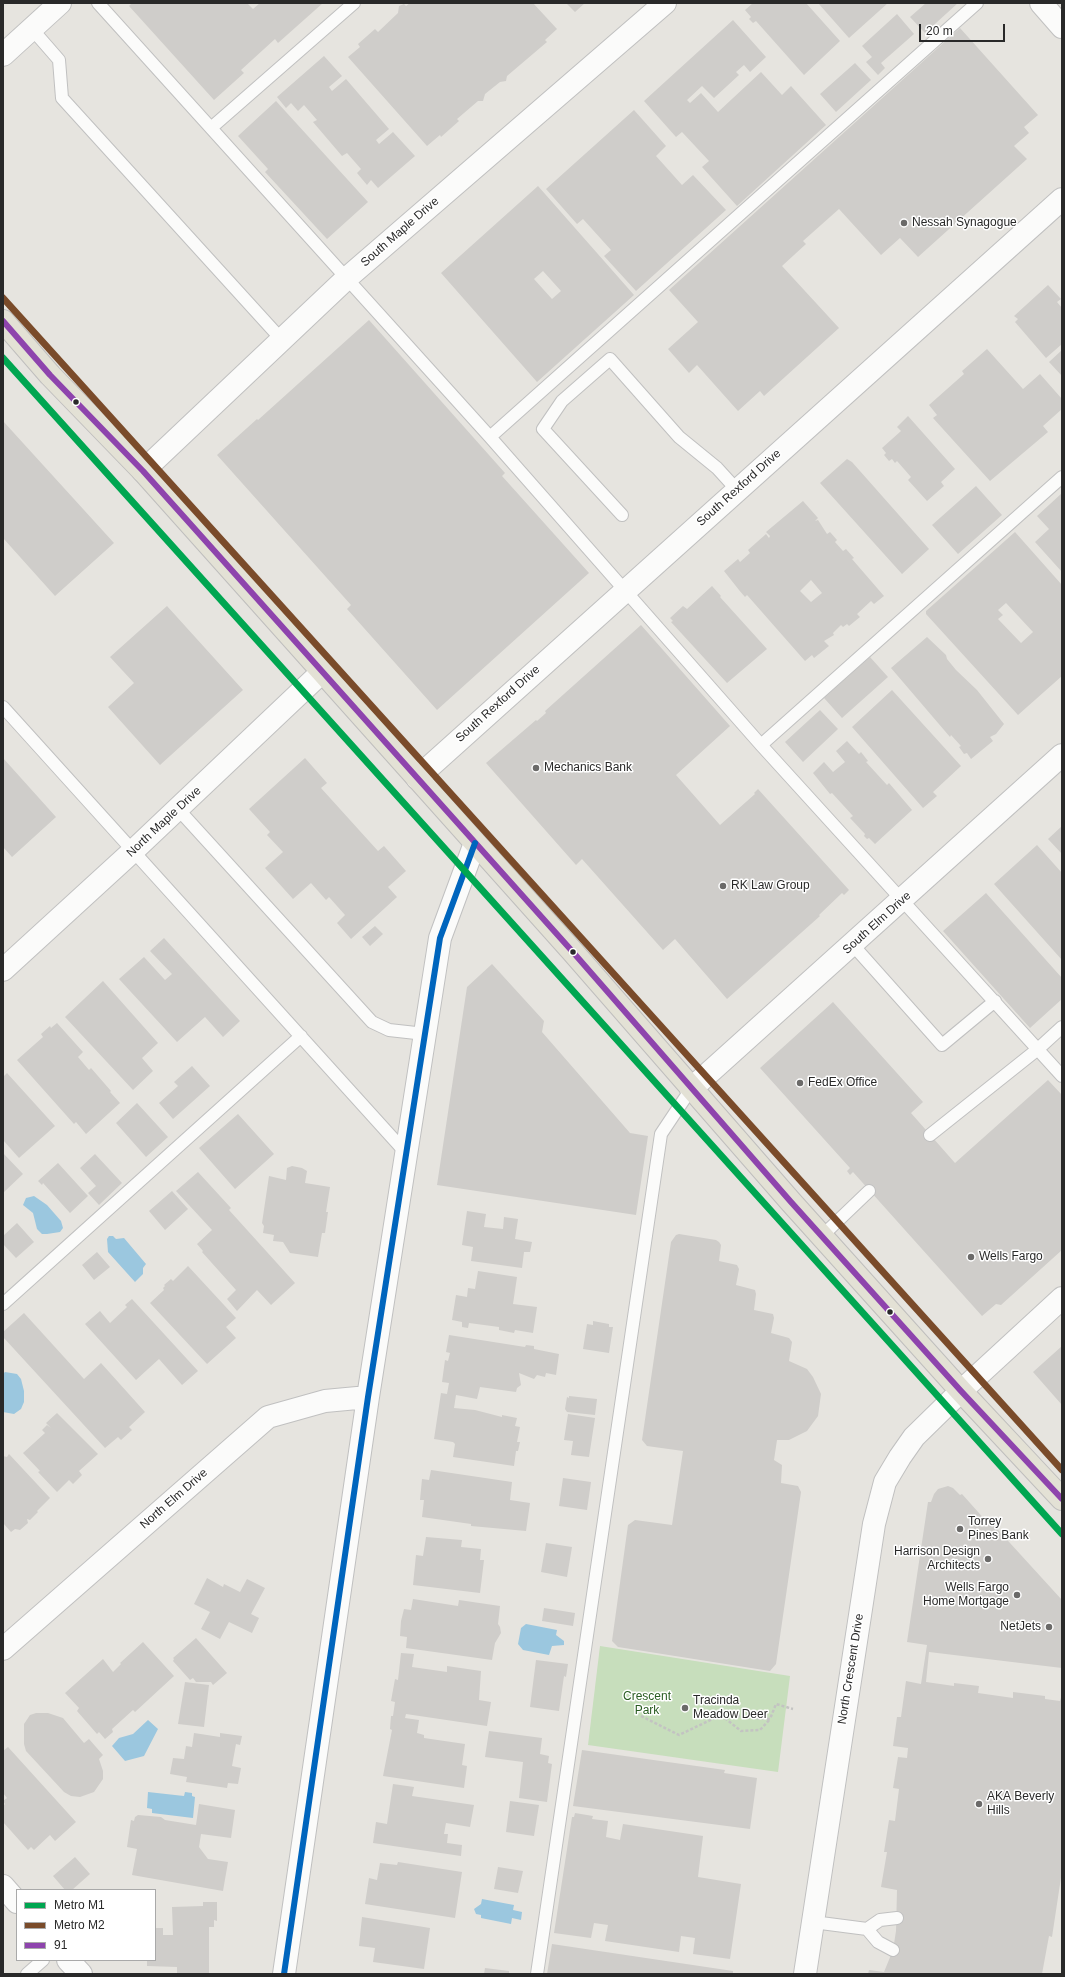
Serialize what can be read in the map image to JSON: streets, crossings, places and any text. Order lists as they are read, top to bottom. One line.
{"streets":{"street":["South Maple Drive","South Rexford Drive","North Maple Drive","South Elm Drive","North Elm Drive","North Crescent Drive"]},"parks":["Crescent Park"],"places":["Nessah Synagogue","Mechanics Bank","RK Law Group","FedEx Office","Wells Fargo","Torrey Pines Bank","Harrison Design Architects","Wells Fargo Home Mortgage","NetJets","Tracinda Meadow Deer","AKA Beverly Hills"],"lines":["metro line M2","transit line 91","metro line M1"],"legend":["Metro M1","Metro M2","91"],"scale_bar":"20 m"}
